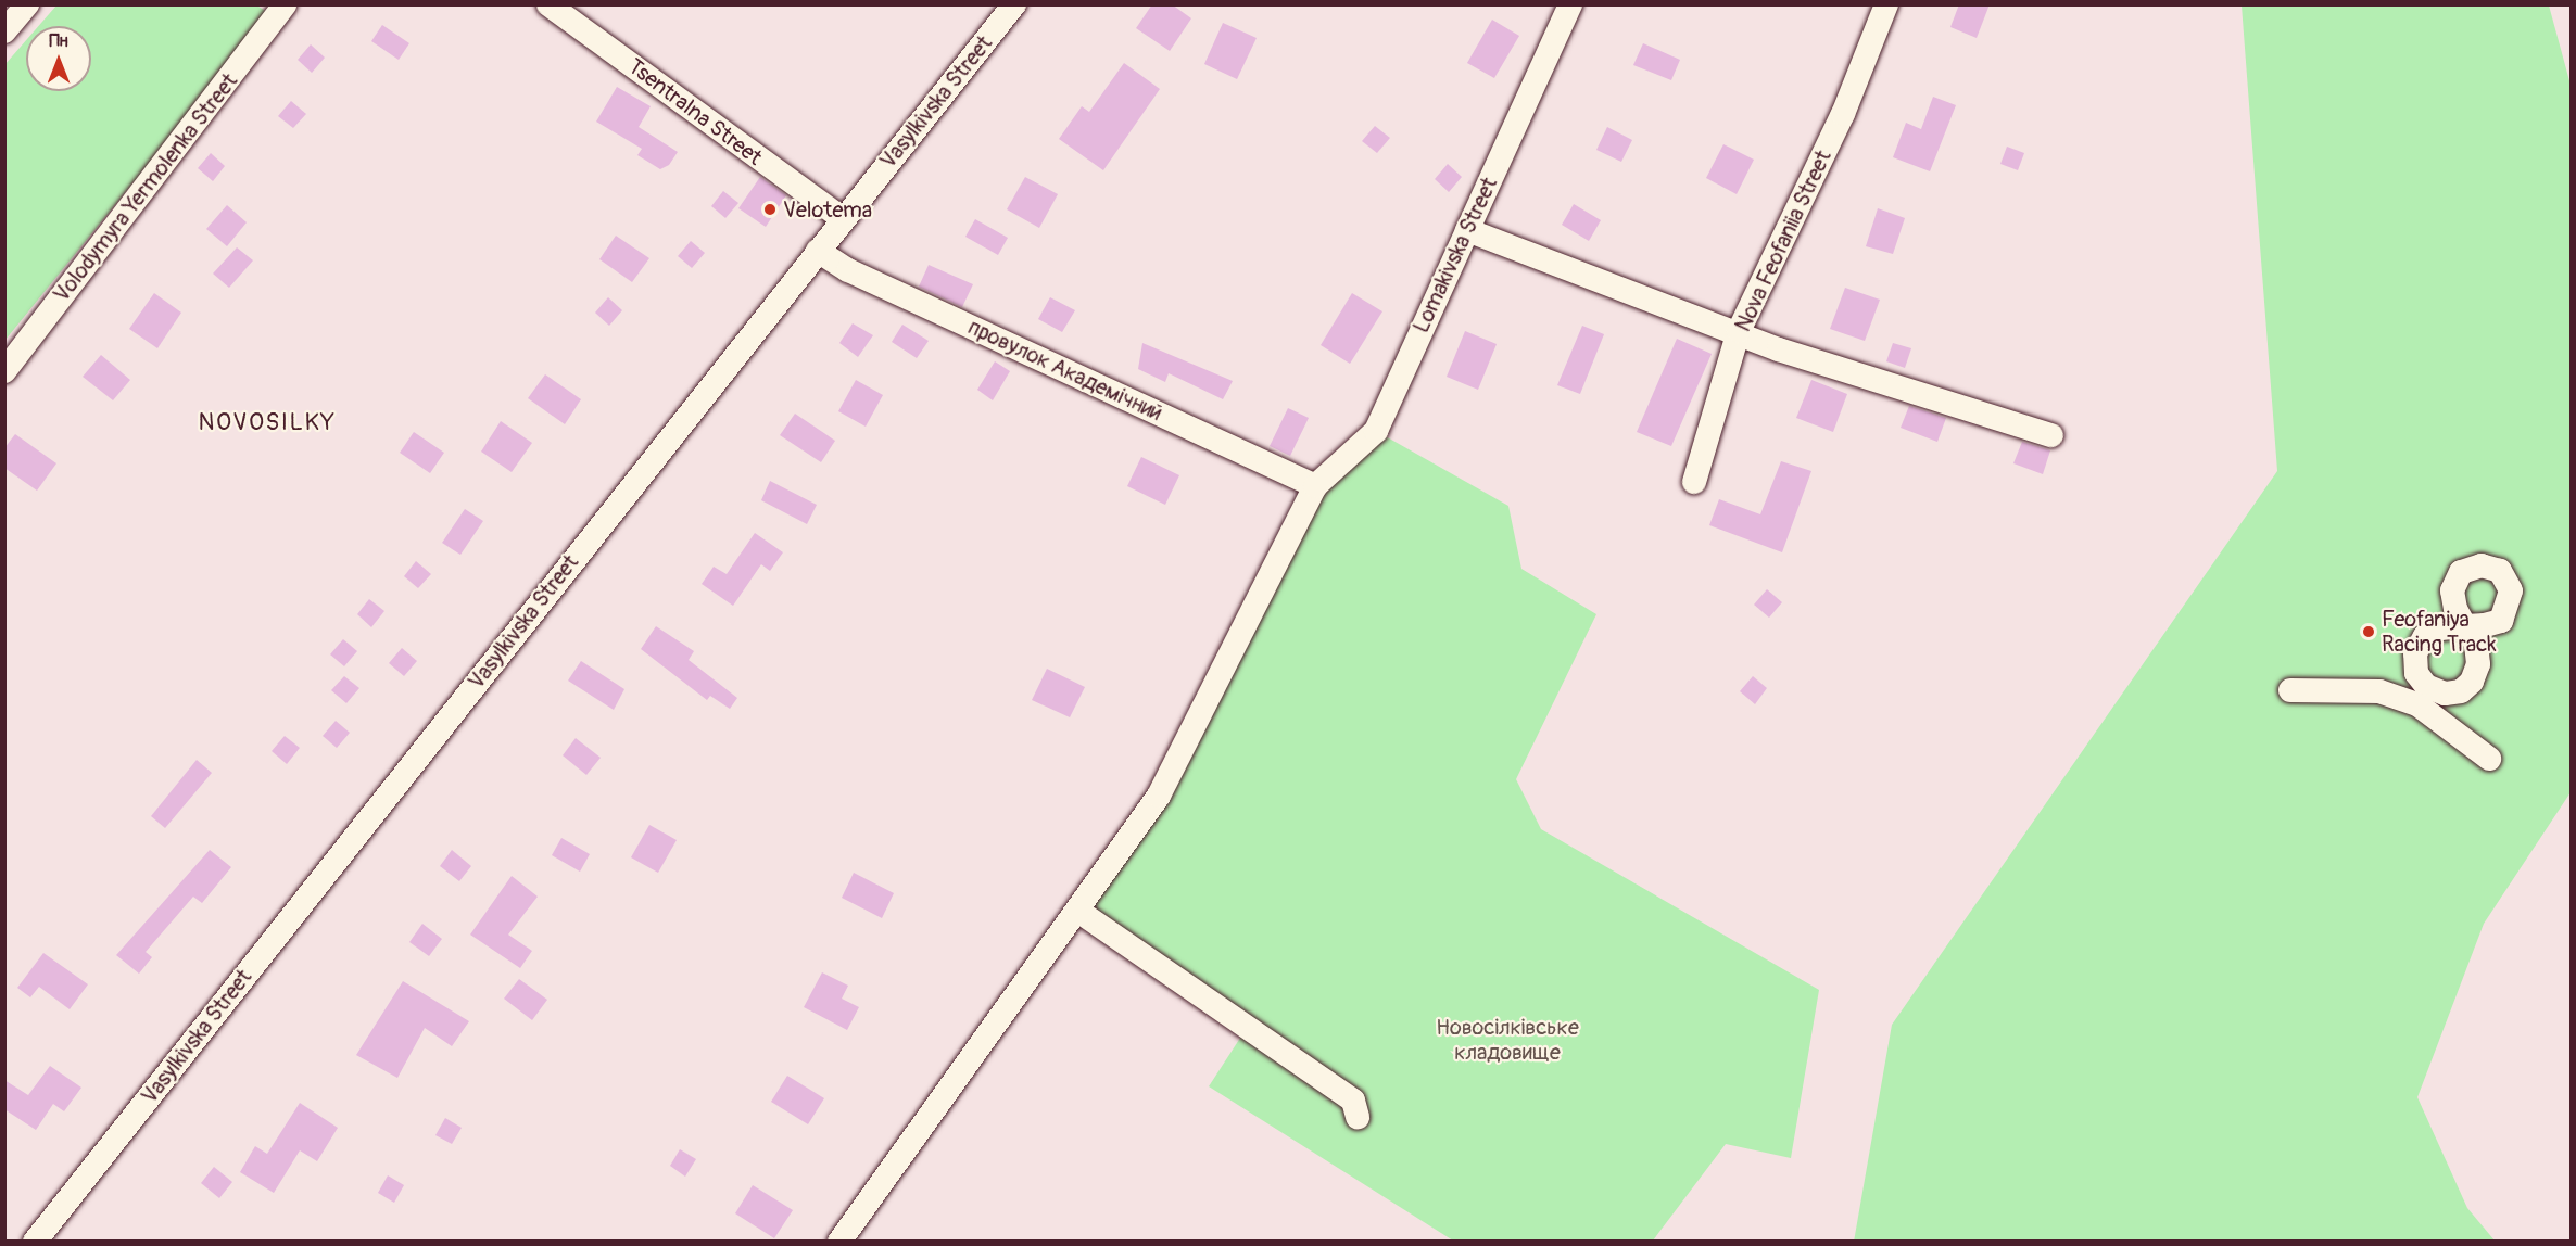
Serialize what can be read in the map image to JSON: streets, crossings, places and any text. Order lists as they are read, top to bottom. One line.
{"streets":{"street":["Vasylkivska Street","Tsentralna Street","Volodymyra Yermolenka Street","Nova Feofaniia Street","Lomakivska Street","провулок Академічний"]},"crossings":[["Vasylkivska Street","Tsentralna Street"],["Vasylkivska Street","провулок Академічний"],["Lomakivska Street","провулок Академічний"]],"districts":["NOVOSILKY"],"parks":["Новосілківське кладовище"],"places":["Velotema","Feofaniya Racing Track"],"north":"top"}
